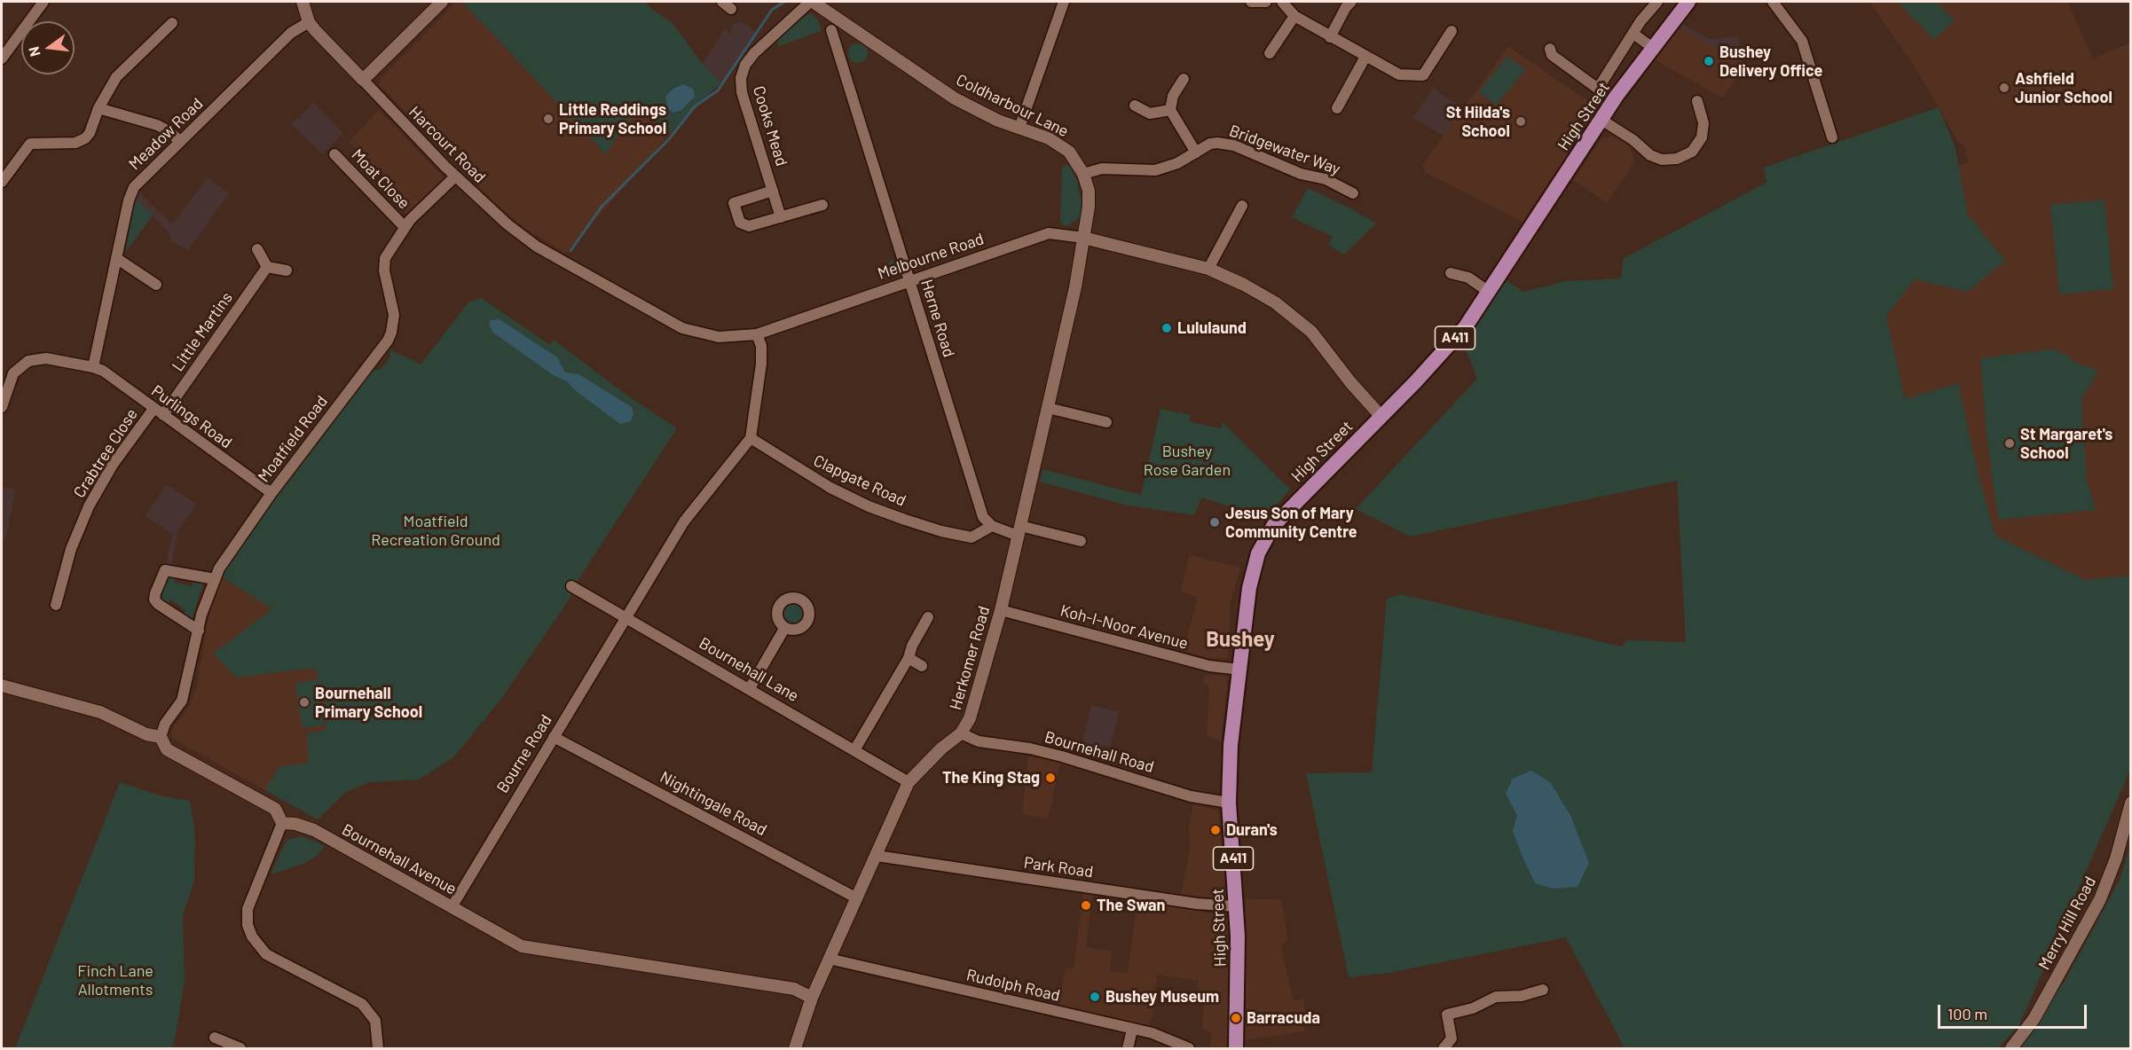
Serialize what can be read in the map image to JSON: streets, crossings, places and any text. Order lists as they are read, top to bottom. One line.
{"streets":{"main road":["High Street","A411"],"street":["Coldharbour Lane","Cooks Mead","Meadow Road","Harcourt Road","Bridgewater Way","Moat Close","Melbourne Road","Herne Road","Little Martins","Purlings Road","Moatfield Road","Crabtree Close","Clapgate Road","Koh-I-Noor Avenue","Herkomer Road","Bournehall Lane","Bournehall Road","Bourne Road","Nightingale Road","Bournehall Avenue","Park Road","Merry Hill Road","Rudolph Road"]},"crossings":[["Coldharbour Lane","Cooks Mead"],["Coldharbour Lane","Bridgewater Way"],["Coldharbour Lane","Melbourne Road"],["Coldharbour Lane","Herkomer Road"],["High Street","Melbourne Road"],["High Street","Koh-I-Noor Avenue"],["High Street","Bournehall Road"],["High Street","Park Road"],["Meadow Road","Harcourt Road"],["Meadow Road","Purlings Road"],["Harcourt Road","Melbourne Road"],["Harcourt Road","Moatfield Road"],["Moat Close","Moatfield Road"],["Melbourne Road","Herne Road"],["Melbourne Road","Herkomer Road"],["Herne Road","Clapgate Road"],["Little Martins","Purlings Road"],["Purlings Road","Moatfield Road"],["Purlings Road","Crabtree Close"],["Koh-I-Noor Avenue","Herkomer Road"],["Herkomer Road","Bournehall Lane"],["Herkomer Road","Bournehall Road"],["Herkomer Road","Nightingale Road"],["Herkomer Road","Bournehall Avenue"],["Herkomer Road","Park Road"],["Herkomer Road","Rudolph Road"],["Bournehall Lane","Bourne Road"],["Bourne Road","Nightingale Road"],["Bourne Road","Bournehall Avenue"]],"districts":["Bushey"],"parks":["Bushey Rose Garden","Moatfield Recreation Ground","Finch Lane Allotments"],"places":["Bushey Delivery Office","Ashfield Junior School","Little Reddings Primary School","St Hilda's School","Lululaund","St Margaret's School","Jesus Son of Mary Community Centre","Bournehall Primary School","The King Stag","Duran's","The Swan","Bushey Museum","Barracuda"],"scale_bar":"100 m","north":"left"}
